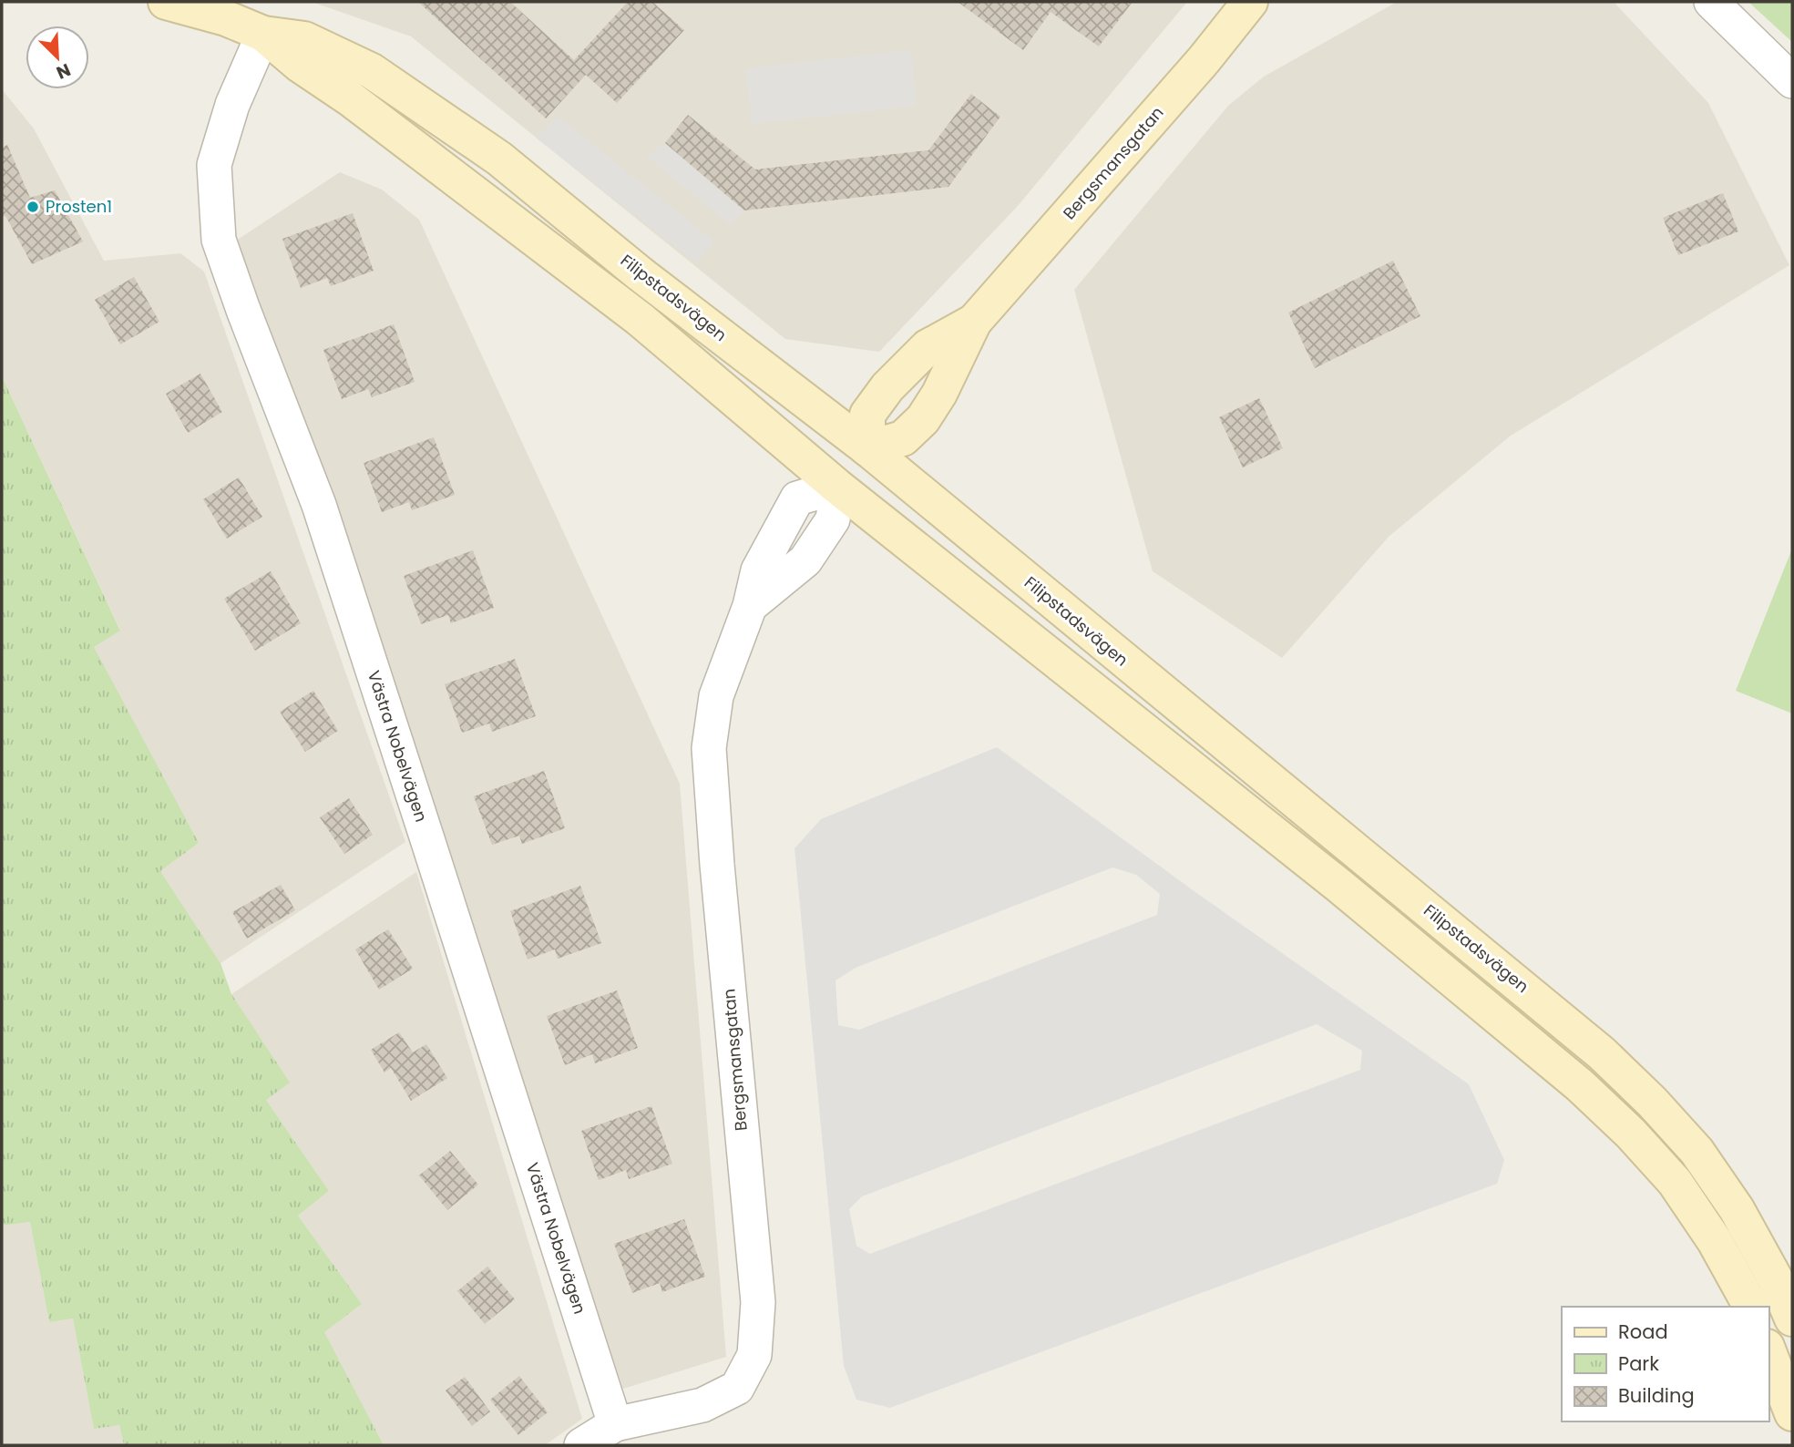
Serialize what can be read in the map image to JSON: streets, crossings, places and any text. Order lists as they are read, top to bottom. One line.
{"streets":{"street":["Bergsmansgatan","Filipstadsvägen","Västra Nobelvägen"]},"crossings":[["Bergsmansgatan","Filipstadsvägen"],["Bergsmansgatan","Västra Nobelvägen"],["Filipstadsvägen","Västra Nobelvägen"]],"places":["Prosten1"],"legend":["Road","Park","Building"],"north":"bottom right"}
